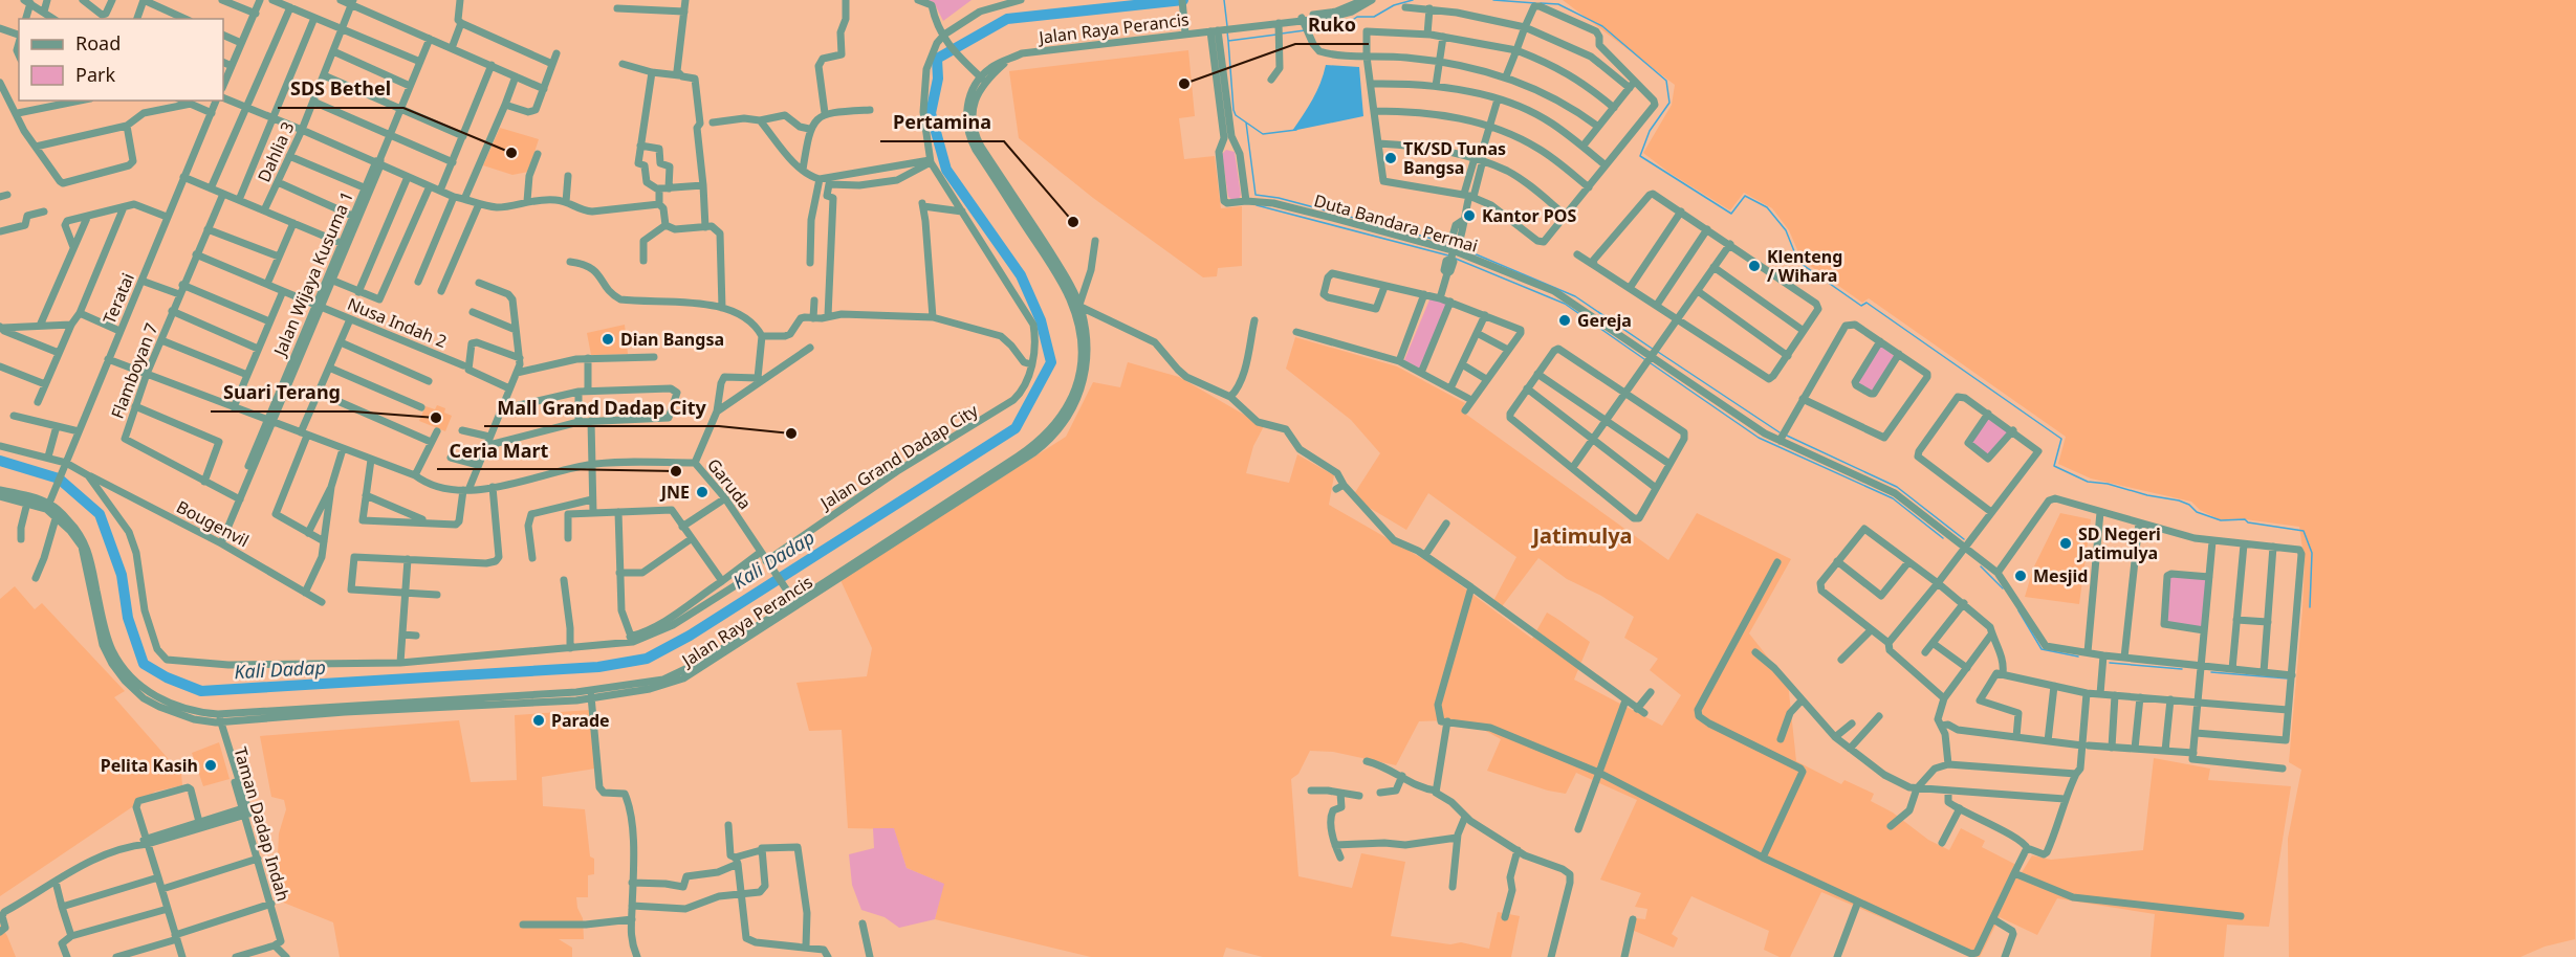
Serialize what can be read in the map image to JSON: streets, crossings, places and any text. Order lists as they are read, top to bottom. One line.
{"streets":{"street":["Jalan Raya Perancis","Dahlia 3","Duta Bandara Permai","Jalan Wijaya Kusuma 1","Teratai","Nusa Indah 2","Flamboyan 7","Jalan Grand Dadap City","Garuda","Bougenvil","Taman Dadap Indah"]},"crossings":[["Jalan Raya Perancis","Duta Bandara Permai"],["Jalan Raya Perancis","Teratai"],["Jalan Raya Perancis","Garuda"],["Jalan Raya Perancis","Taman Dadap Indah"],["Jalan Wijaya Kusuma 1","Nusa Indah 2"],["Jalan Wijaya Kusuma 1","Flamboyan 7"],["Jalan Wijaya Kusuma 1","Bougenvil"],["Teratai","Bougenvil"],["Nusa Indah 2","Flamboyan 7"],["Jalan Grand Dadap City","Garuda"]],"districts":["Jatimulya"],"water":["Kali Dadap"],"places":["Ruko","SDS Bethel","TK/SD Tunas Bangsa","Kantor POS","Pertamina","Klenteng / Wihara","Gereja","Dian Bangsa","Suari Terang","Mall Grand Dadap City","Ceria Mart","JNE","SD Negeri Jatimulya","Mesjid","Parade","Pelita Kasih"],"legend":["Road","Park"]}
